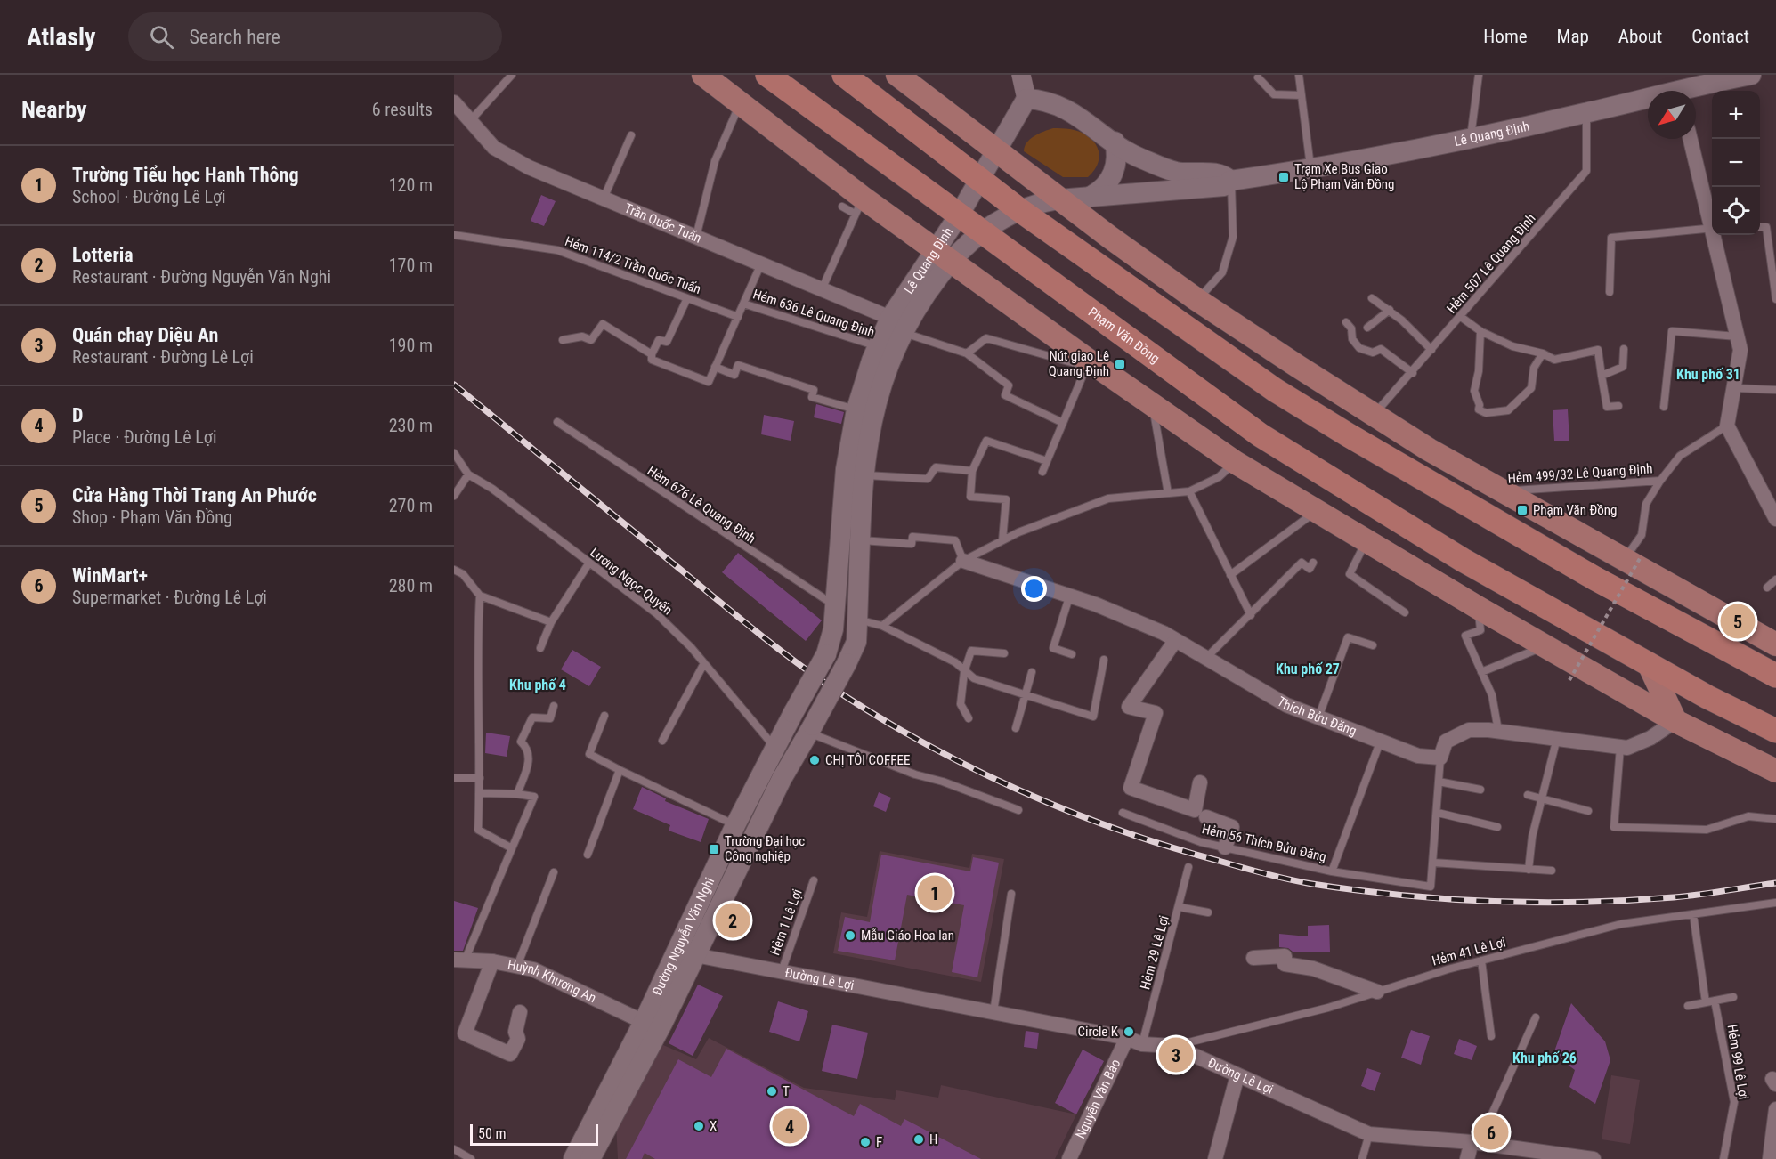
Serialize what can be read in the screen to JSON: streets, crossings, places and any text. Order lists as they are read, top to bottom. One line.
{"streets":{"highway":["Phạm Văn Đồng"],"main road":["Lê Quang Định","Đường Nguyễn Văn Nghi"],"street":["Trần Quốc Tuấn","Thích Bửu Đăng","Đường Lê Lợi","Huỳnh Khương An","Nguyễn Văn Bảo"],"lane":["Hẻm 507 Lê Quang Định","Hẻm 114/2 Trần Quốc Tuấn","Hẻm 636 Lê Quang Định","Hẻm 499/32 Lê Quang Định","Hẻm 676 Lê Quang Định","Lương Ngọc Quyến","Hẻm 56 Thích Bửu Đăng","Hẻm 1 Lê Lợi","Hẻm 41 Lê Lợi","Hẻm 29 Lê Lợi","Hẻm 99 Lê Lợi"]},"crossings":[["Lê Quang Định","Trần Quốc Tuấn"],["Lê Quang Định","Hẻm 507 Lê Quang Định"],["Lê Quang Định","Hẻm 636 Lê Quang Định"],["Lê Quang Định","Phạm Văn Đồng"],["Lê Quang Định","Hẻm 676 Lê Quang Định"],["Lê Quang Định","Đường Nguyễn Văn Nghi"],["Lương Ngọc Quyến","Đường Nguyễn Văn Nghi"],["Thích Bửu Đăng","Hẻm 56 Thích Bửu Đăng"],["Hẻm 1 Lê Lợi","Đường Lê Lợi"],["Đường Nguyễn Văn Nghi","Đường Lê Lợi"],["Đường Nguyễn Văn Nghi","Huỳnh Khương An"],["Hẻm 41 Lê Lợi","Đường Lê Lợi"],["Hẻm 29 Lê Lợi","Đường Lê Lợi"],["Đường Lê Lợi","Nguyễn Văn Bảo"]],"districts":["Khu phố 31","Khu phố 27","Khu phố 4","Khu phố 26"],"places":{"transit":["Trạm Xe Bus Giao Lộ Phạm Văn Đồng","Nút giao Lê Quang Định","Phạm Văn Đồng","Trường Đại học Công nghiệp"],"other":["CHỊ TÔI COFFEE","Mẫu Giáo Hoa lan","Circle K","T","X","H","F"]},"scale_bar":"50 m","north":"bottom left","page":{"header":"Atlasly","search":"Search here","nav":["Home","Map","About","Contact"],"heading":["Nearby","6 results"],"map_buttons":["+","−"],"list":[{"mark":"1","name":"Trường Tiểu học Hanh Thông","note":"School · Đường Lê Lợi","value":"120 m"},{"mark":"2","name":"Lotteria","note":"Restaurant · Đường Nguyễn Văn Nghi","value":"170 m"},{"mark":"3","name":"Quán chay Diệu An","note":"Restaurant · Đường Lê Lợi","value":"190 m"},{"mark":"4","name":"D","note":"Place · Đường Lê Lợi","value":"230 m"},{"mark":"5","name":"Cửa Hàng Thời Trang An Phước","note":"Shop · Phạm Văn Đồng","value":"270 m"},{"mark":"6","name":"WinMart+","note":"Supermarket · Đường Lê Lợi","value":"280 m"}],"pins":["5","1","2","3","4","6"],"scale":"50 m"}}
